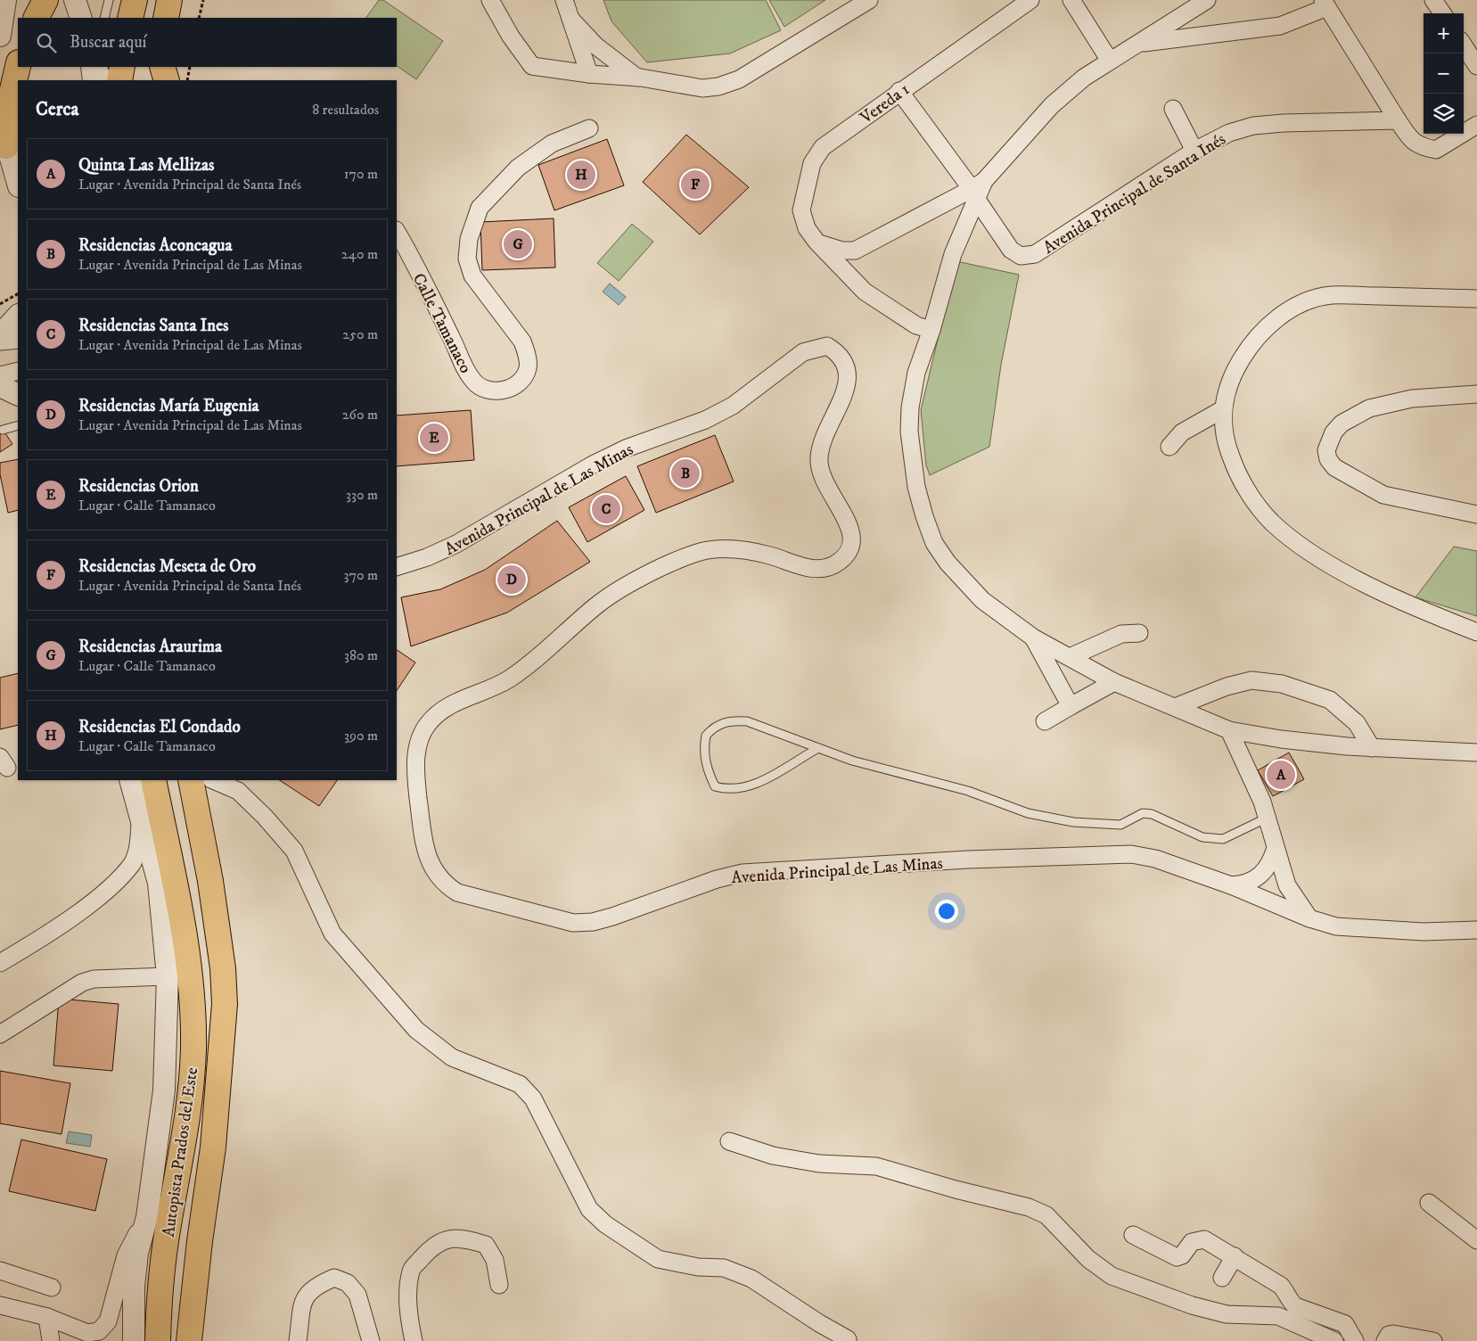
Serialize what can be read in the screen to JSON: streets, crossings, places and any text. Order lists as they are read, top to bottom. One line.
{"streets":{"highway":["Autopista Prados del Este"],"street":["Vereda 1","Avenida Principal de Santa Inés","Calle Tamanaco","Avenida Principal de Las Minas"]},"crossings":[["Vereda 1","Avenida Principal de Santa Inés"]],"page":{"map_buttons":["+","−"],"search":"Buscar aquí","heading":["Cerca","8 resultados"],"list":[{"mark":"A","name":"Quinta Las Mellizas","note":"Lugar · Avenida Principal de Santa Inés","value":"170 m"},{"mark":"B","name":"Residencias Aconcagua","note":"Lugar · Avenida Principal de Las Minas","value":"240 m"},{"mark":"C","name":"Residencias Santa Ines","note":"Lugar · Avenida Principal de Las Minas","value":"250 m"},{"mark":"D","name":"Residencias María Eugenia","note":"Lugar · Avenida Principal de Las Minas","value":"260 m"},{"mark":"E","name":"Residencias Orion","note":"Lugar · Calle Tamanaco","value":"330 m"},{"mark":"F","name":"Residencias Meseta de Oro","note":"Lugar · Avenida Principal de Santa Inés","value":"370 m"},{"mark":"G","name":"Residencias Araurima","note":"Lugar · Calle Tamanaco","value":"380 m"},{"mark":"H","name":"Residencias El Condado","note":"Lugar · Calle Tamanaco","value":"390 m"}],"pins":["H","F","G","E","B","C","D","A"]}}
